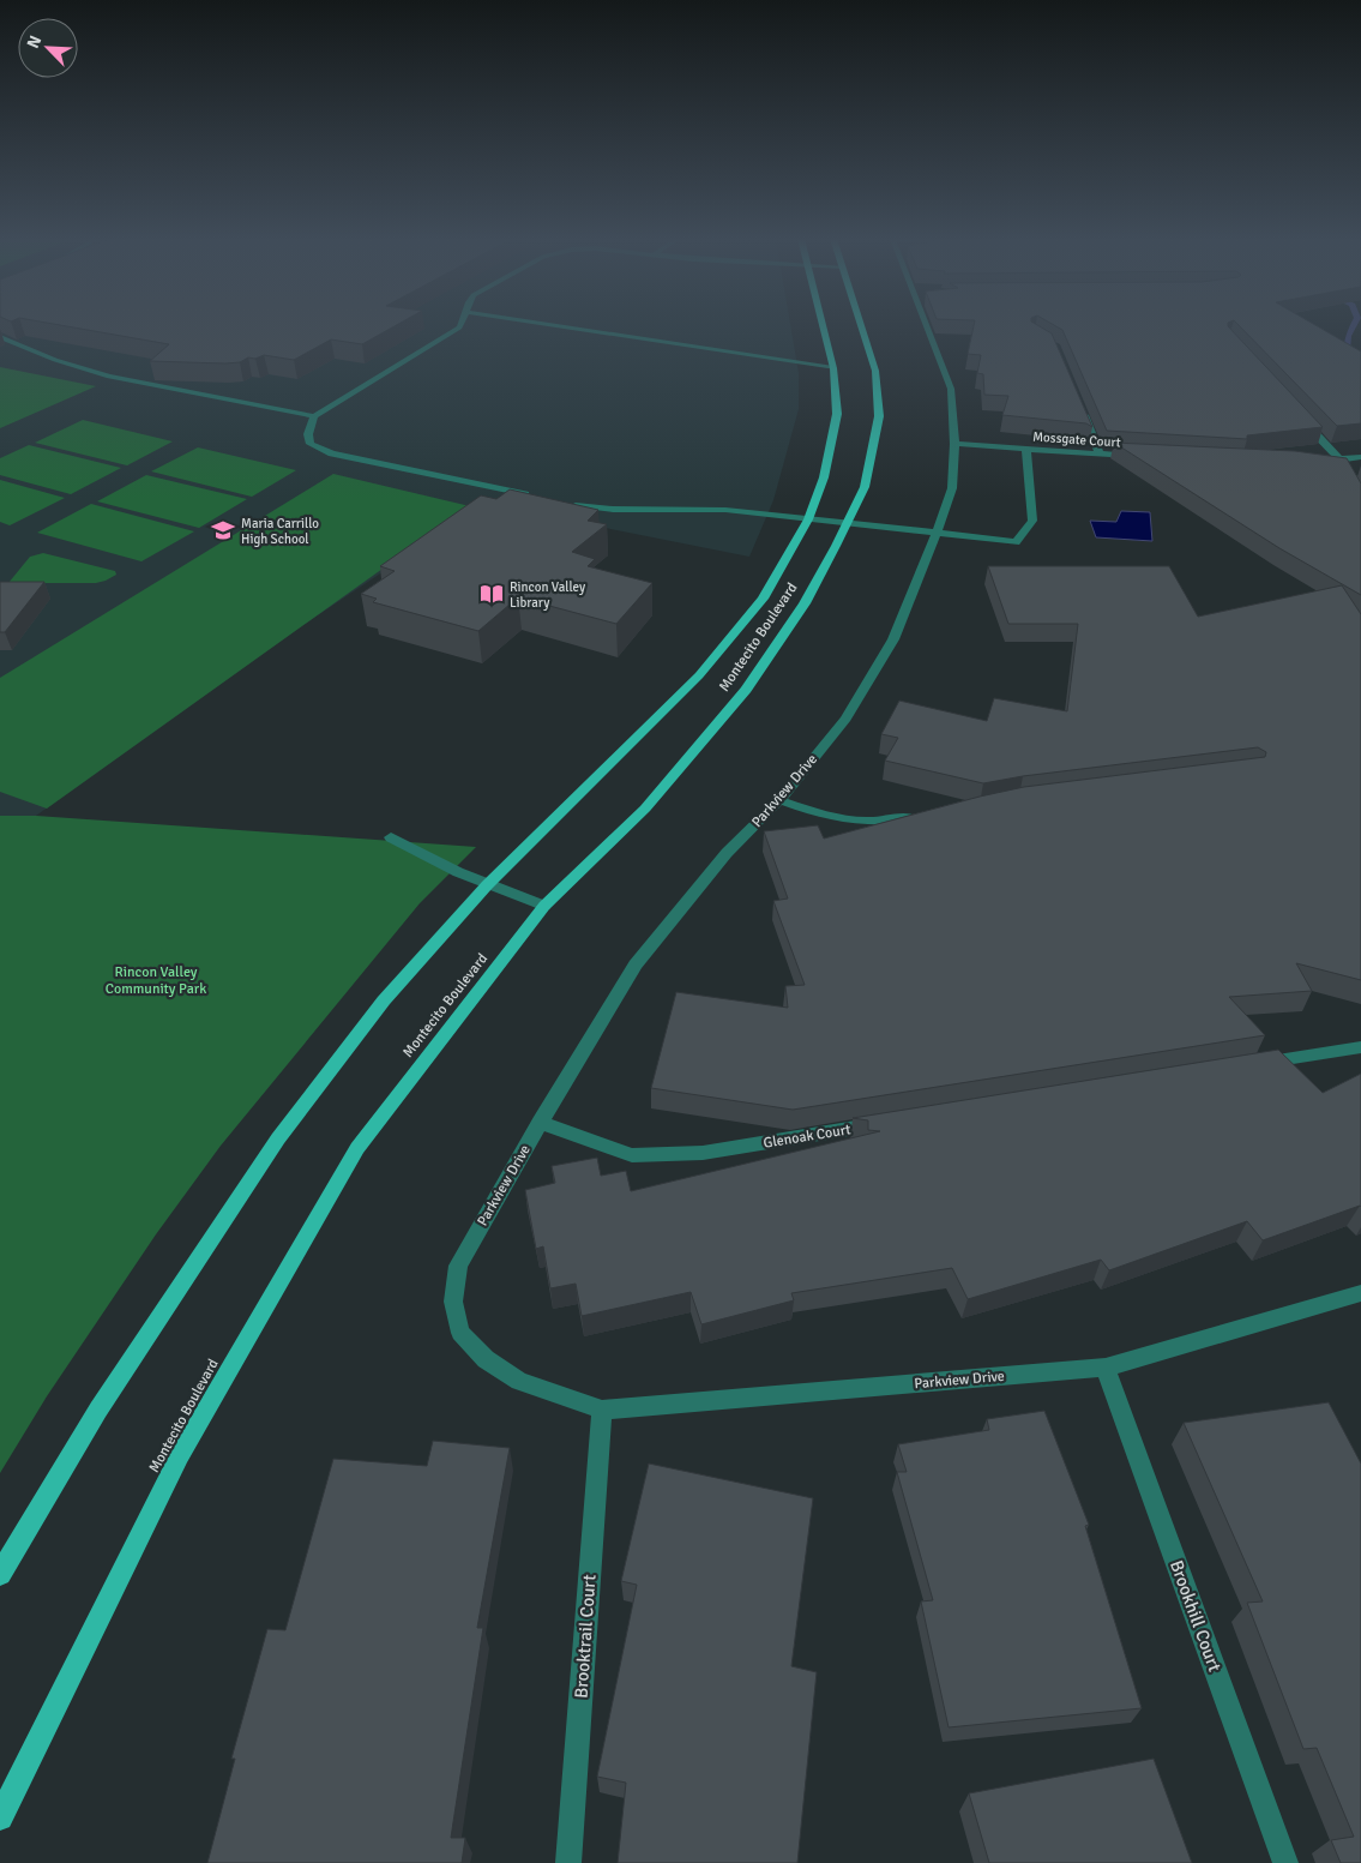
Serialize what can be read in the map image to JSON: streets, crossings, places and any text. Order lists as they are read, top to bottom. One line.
{"streets":{"main road":["Montecito Boulevard"],"street":["Mossgate Court","Parkview Drive","Glenoak Court","Brookhill Court","Brooktrail Court"]},"crossings":[["Mossgate Court","Parkview Drive"],["Parkview Drive","Glenoak Court"],["Parkview Drive","Brookhill Court"],["Parkview Drive","Brooktrail Court"]],"parks":["Rincon Valley Community Park"],"places":{"school or university":["Maria Carrillo High School"],"library":["Rincon Valley Library"]},"north":"top left"}
